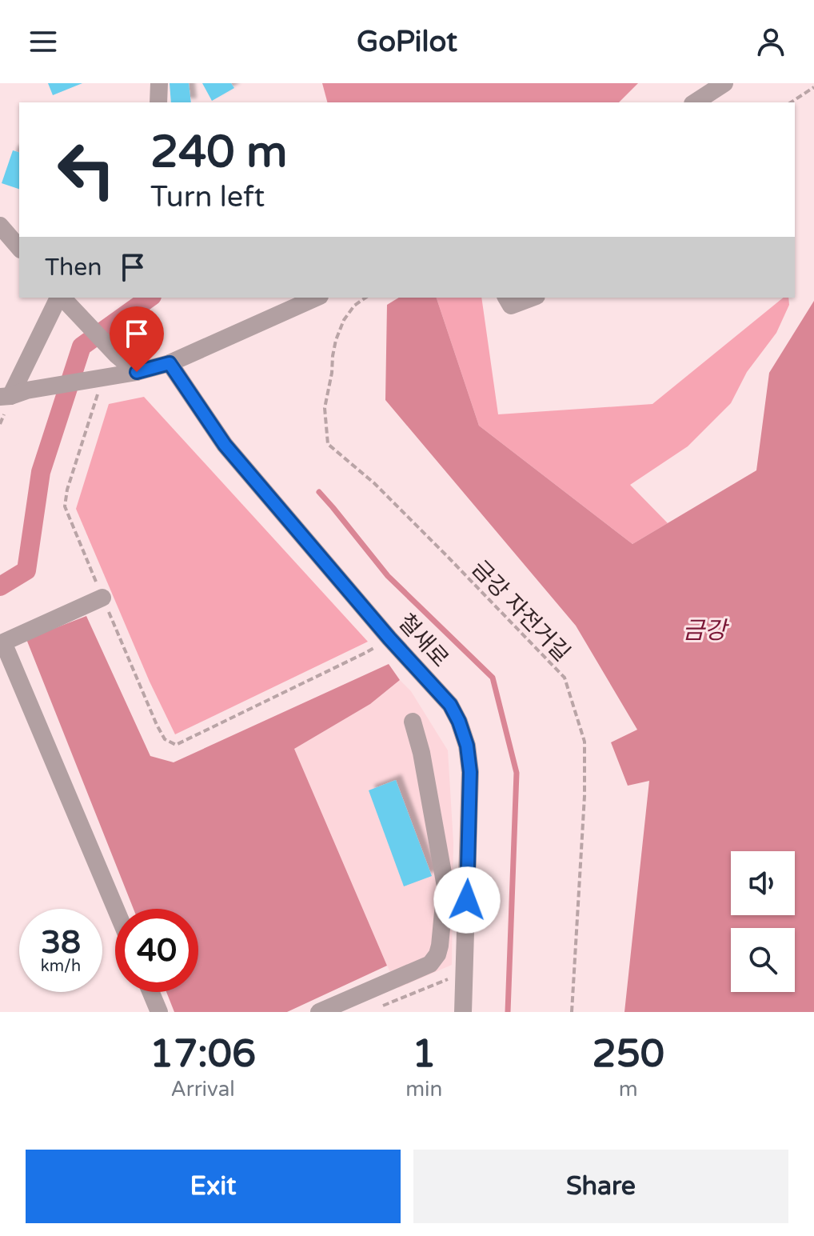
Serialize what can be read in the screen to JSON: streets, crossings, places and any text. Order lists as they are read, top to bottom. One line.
{"streets":{"street":["철새로"],"path":["금강 자전거길"]},"water":["금강"],"page":{"header":"GoPilot","turn":["240 m","Turn left"],"then":"Then","speed":"38 km/h","limit":"40","eta":["17:06","Arrival","1","min","250","m"],"buttons":["Exit","Share"]}}
